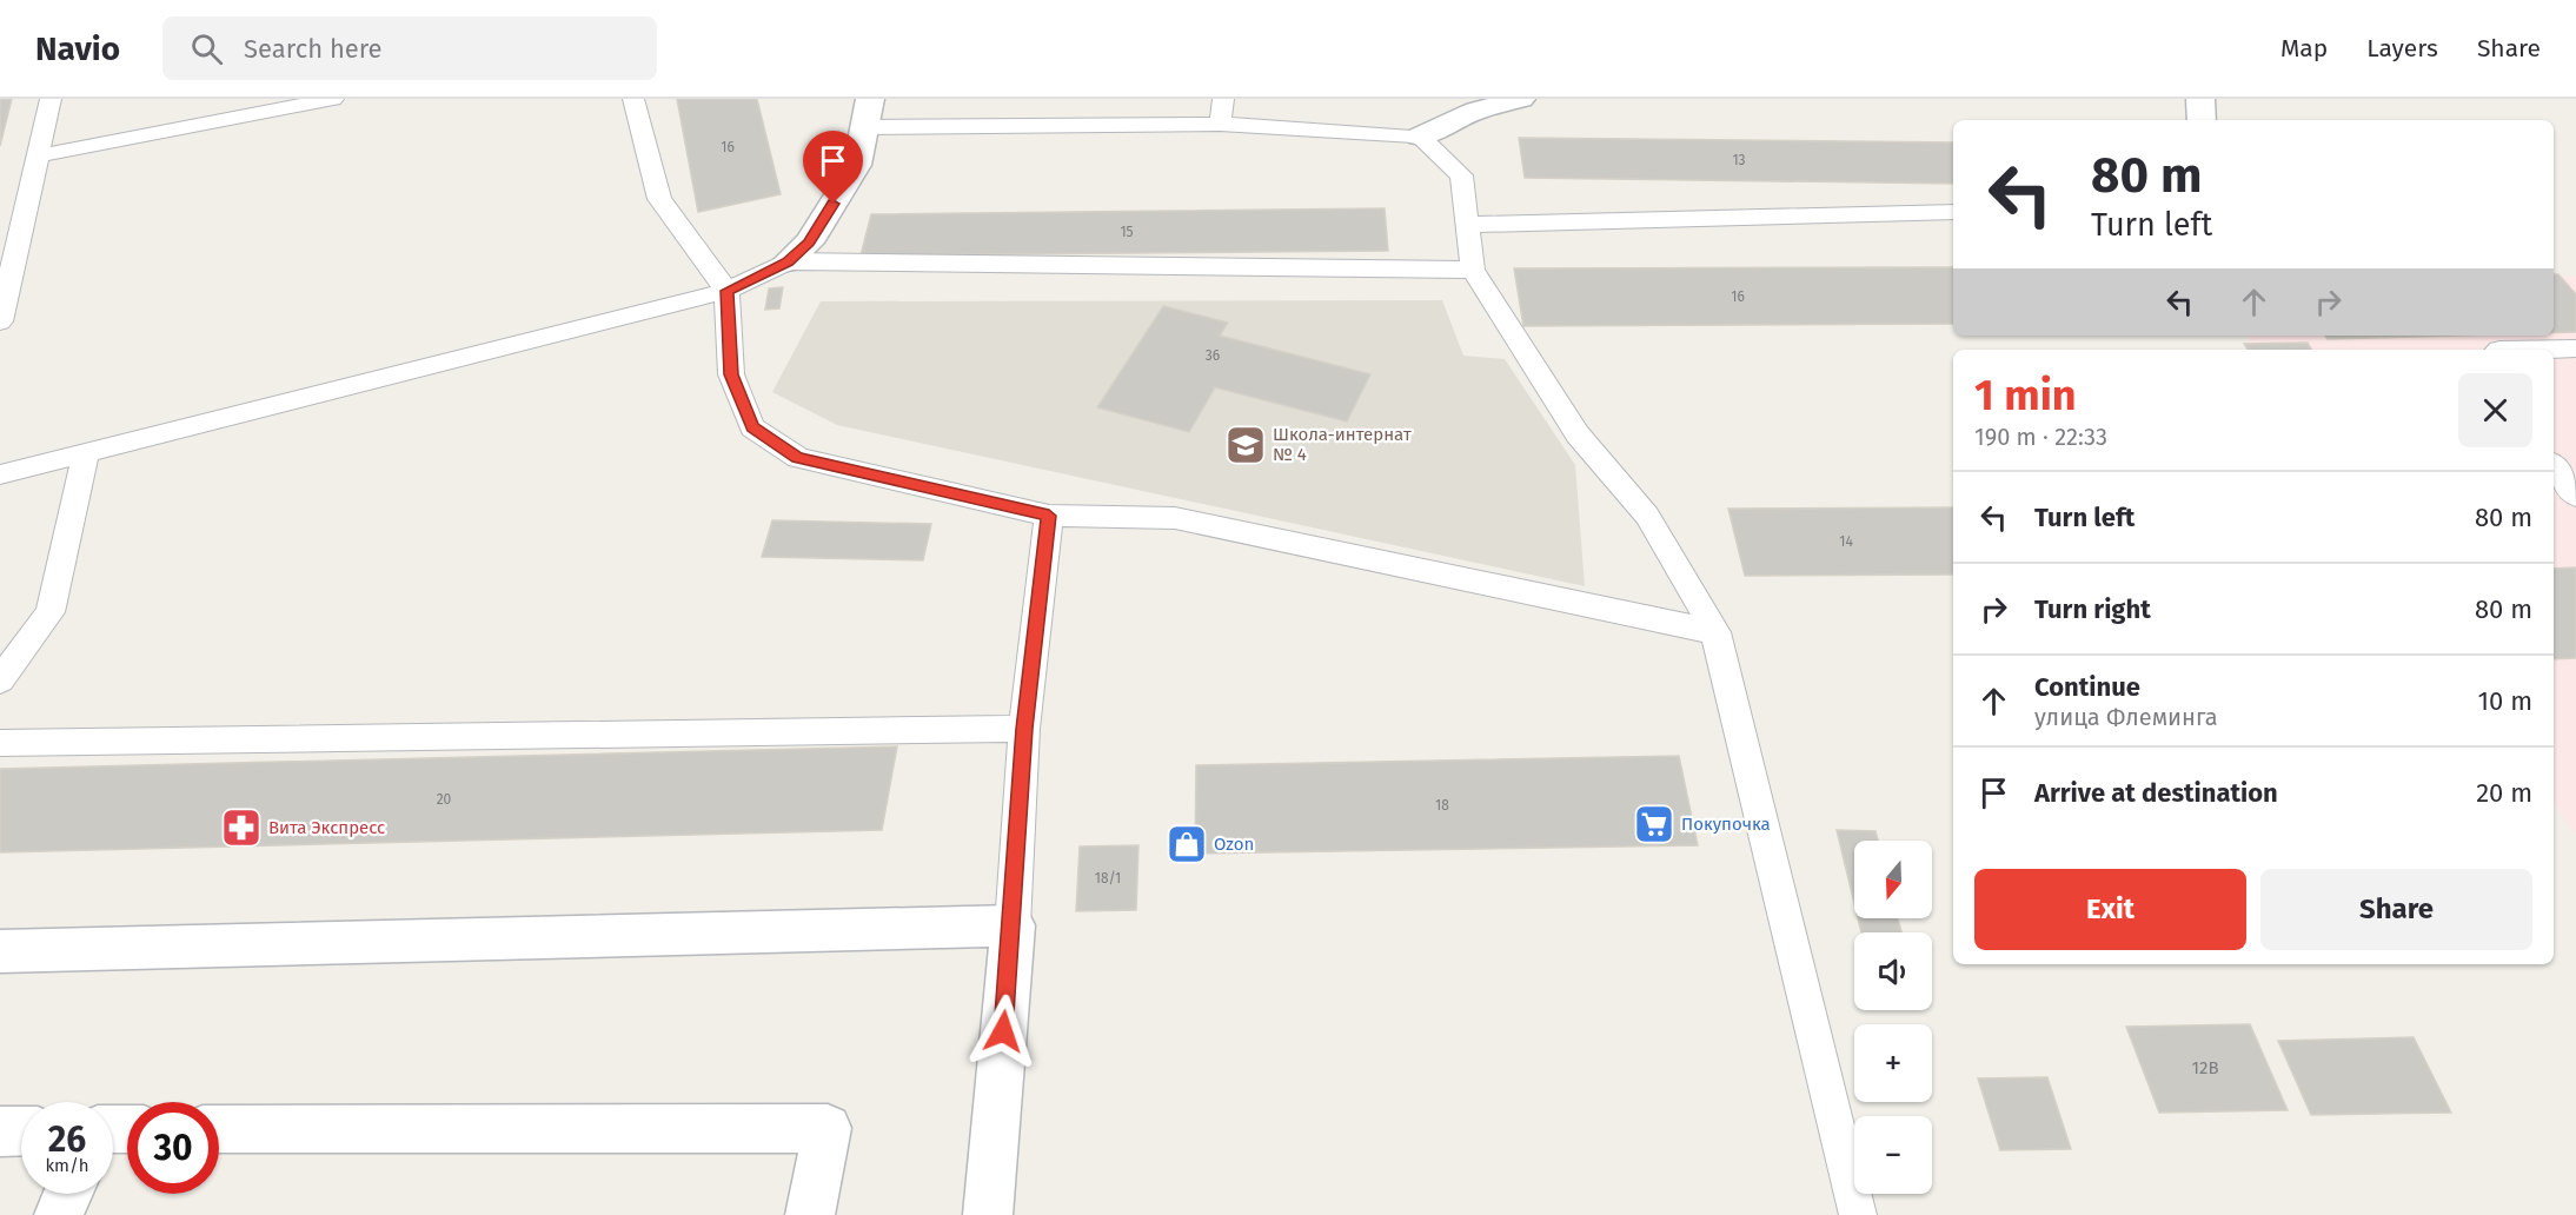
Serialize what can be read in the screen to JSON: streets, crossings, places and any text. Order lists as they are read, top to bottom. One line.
{"places":{"school or university":["Школа-интернат № 4"],"supermarket":["Покупочка"],"pharmacy":["Вита Экспресс"],"shop":["Ozon"]},"house_numbers":["16","13","15","16","36","14","20","18","18/1","12В"],"north":"bottom","page":{"header":"Navio","search":"Search here","nav":["Map","Layers","Share"],"turn":["80 m","Turn left"],"heading":["1 min","190 m · 22:33"],"list":[{"name":"Turn left","value":"80 m"},{"name":"Turn right","value":"80 m"},{"name":"Continue","note":"улица Флеминга","value":"10 m"},{"name":"Arrive at destination","value":"20 m"}],"map_buttons":["+","−"],"buttons":["Exit","Share"],"speed":"26 km/h","limit":"30"}}
